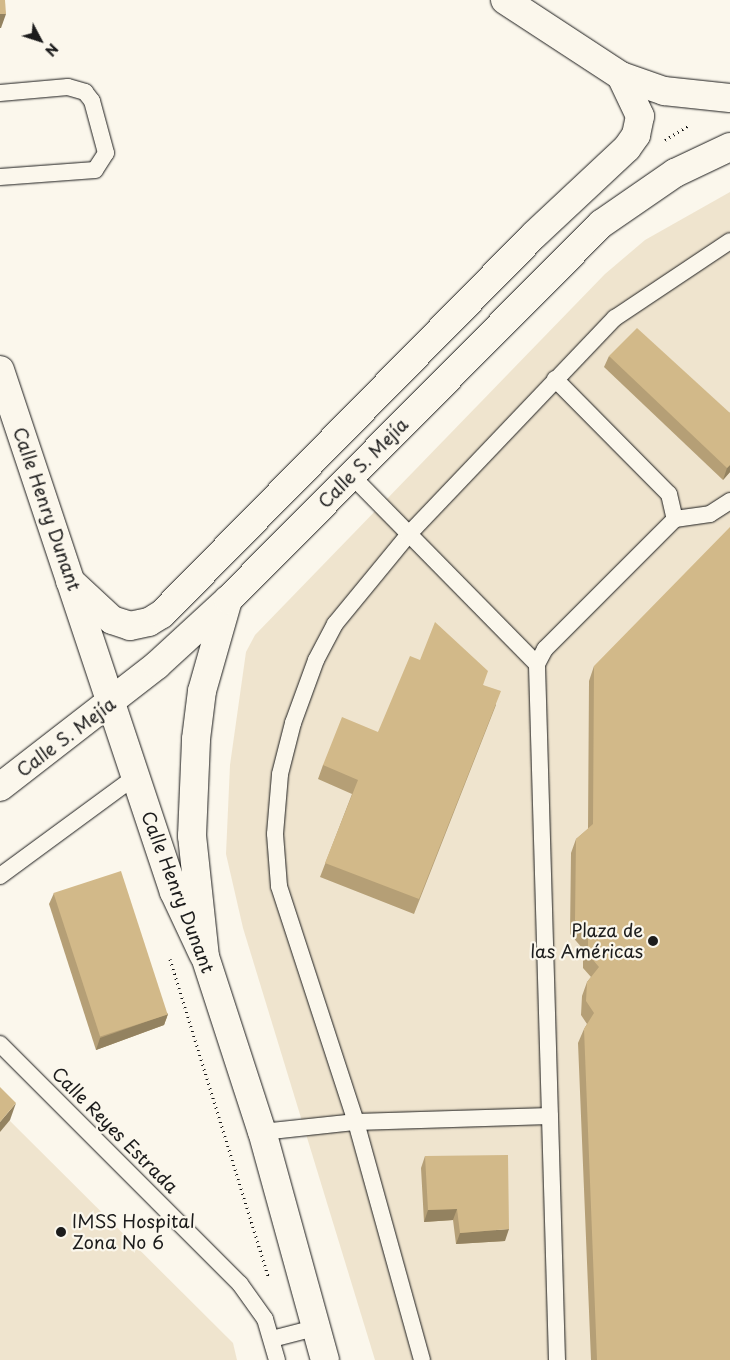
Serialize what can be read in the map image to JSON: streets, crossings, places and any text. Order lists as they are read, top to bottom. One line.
{"streets":{"street":["Calle S. Mejía","Calle Henry Dunant"],"lane":["Calle Reyes Estrada"]},"crossings":[["Calle S. Mejía","Calle Henry Dunant"]],"places":["Plaza de las Américas","IMSS Hospital Zona No 6"],"north":"bottom right"}
